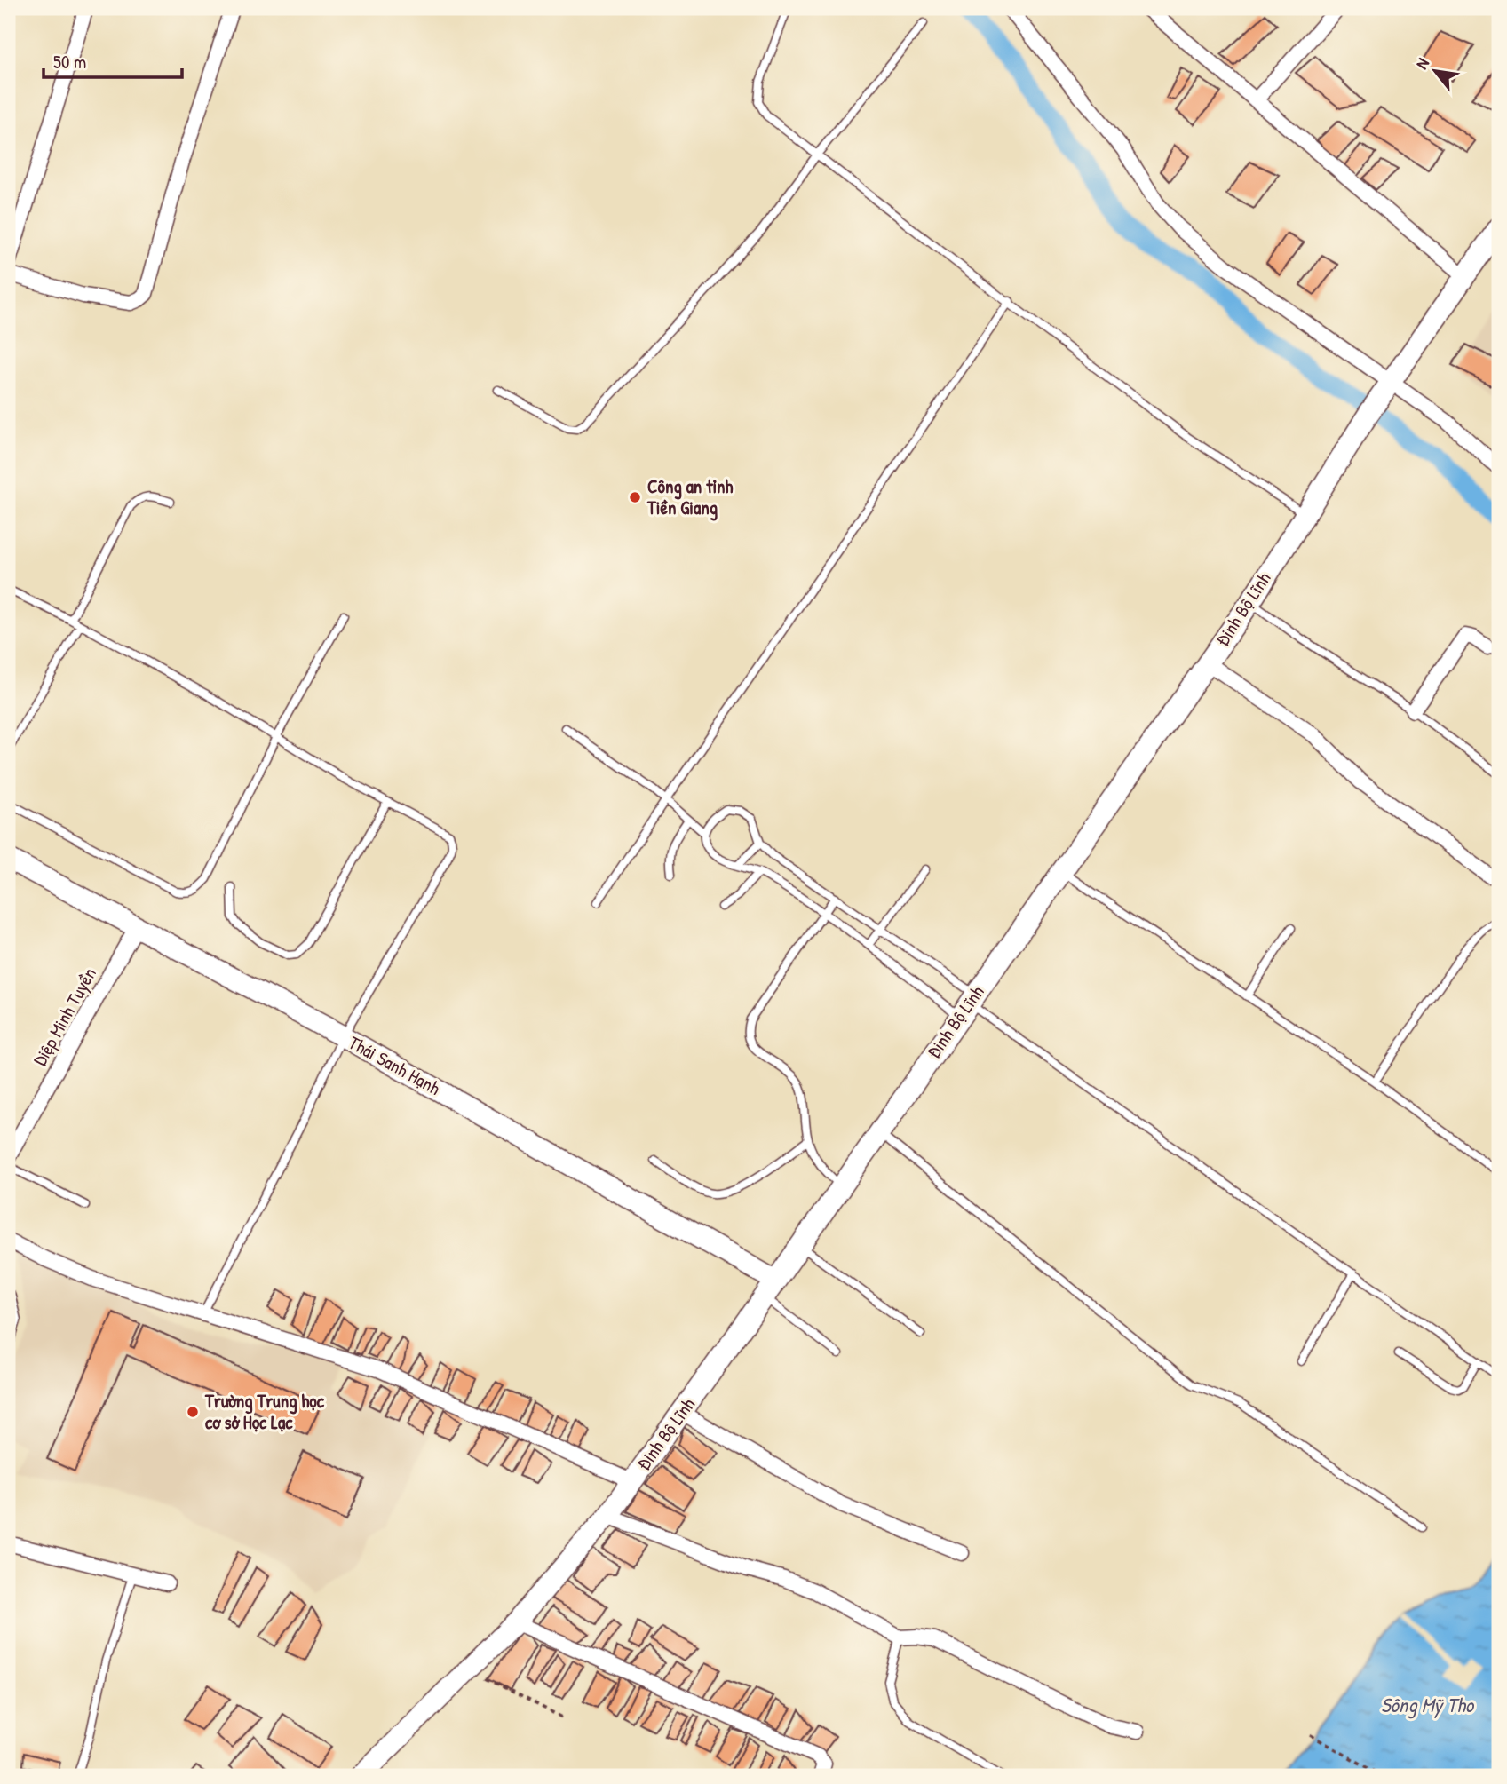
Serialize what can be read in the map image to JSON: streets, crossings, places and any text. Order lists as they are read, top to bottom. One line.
{"streets":{"main road":["Đinh Bộ Lĩnh","Thái Sanh Hạnh"],"street":["Diệp Minh Tuyền"]},"crossings":[["Đinh Bộ Lĩnh","Thái Sanh Hạnh"],["Diệp Minh Tuyền","Thái Sanh Hạnh"]],"water":["Sông Mỹ Tho"],"places":["Công an tỉnh Tiền Giang","Trường Trung học cơ sở Học Lạc"],"scale_bar":"50 m","north":"top left"}
